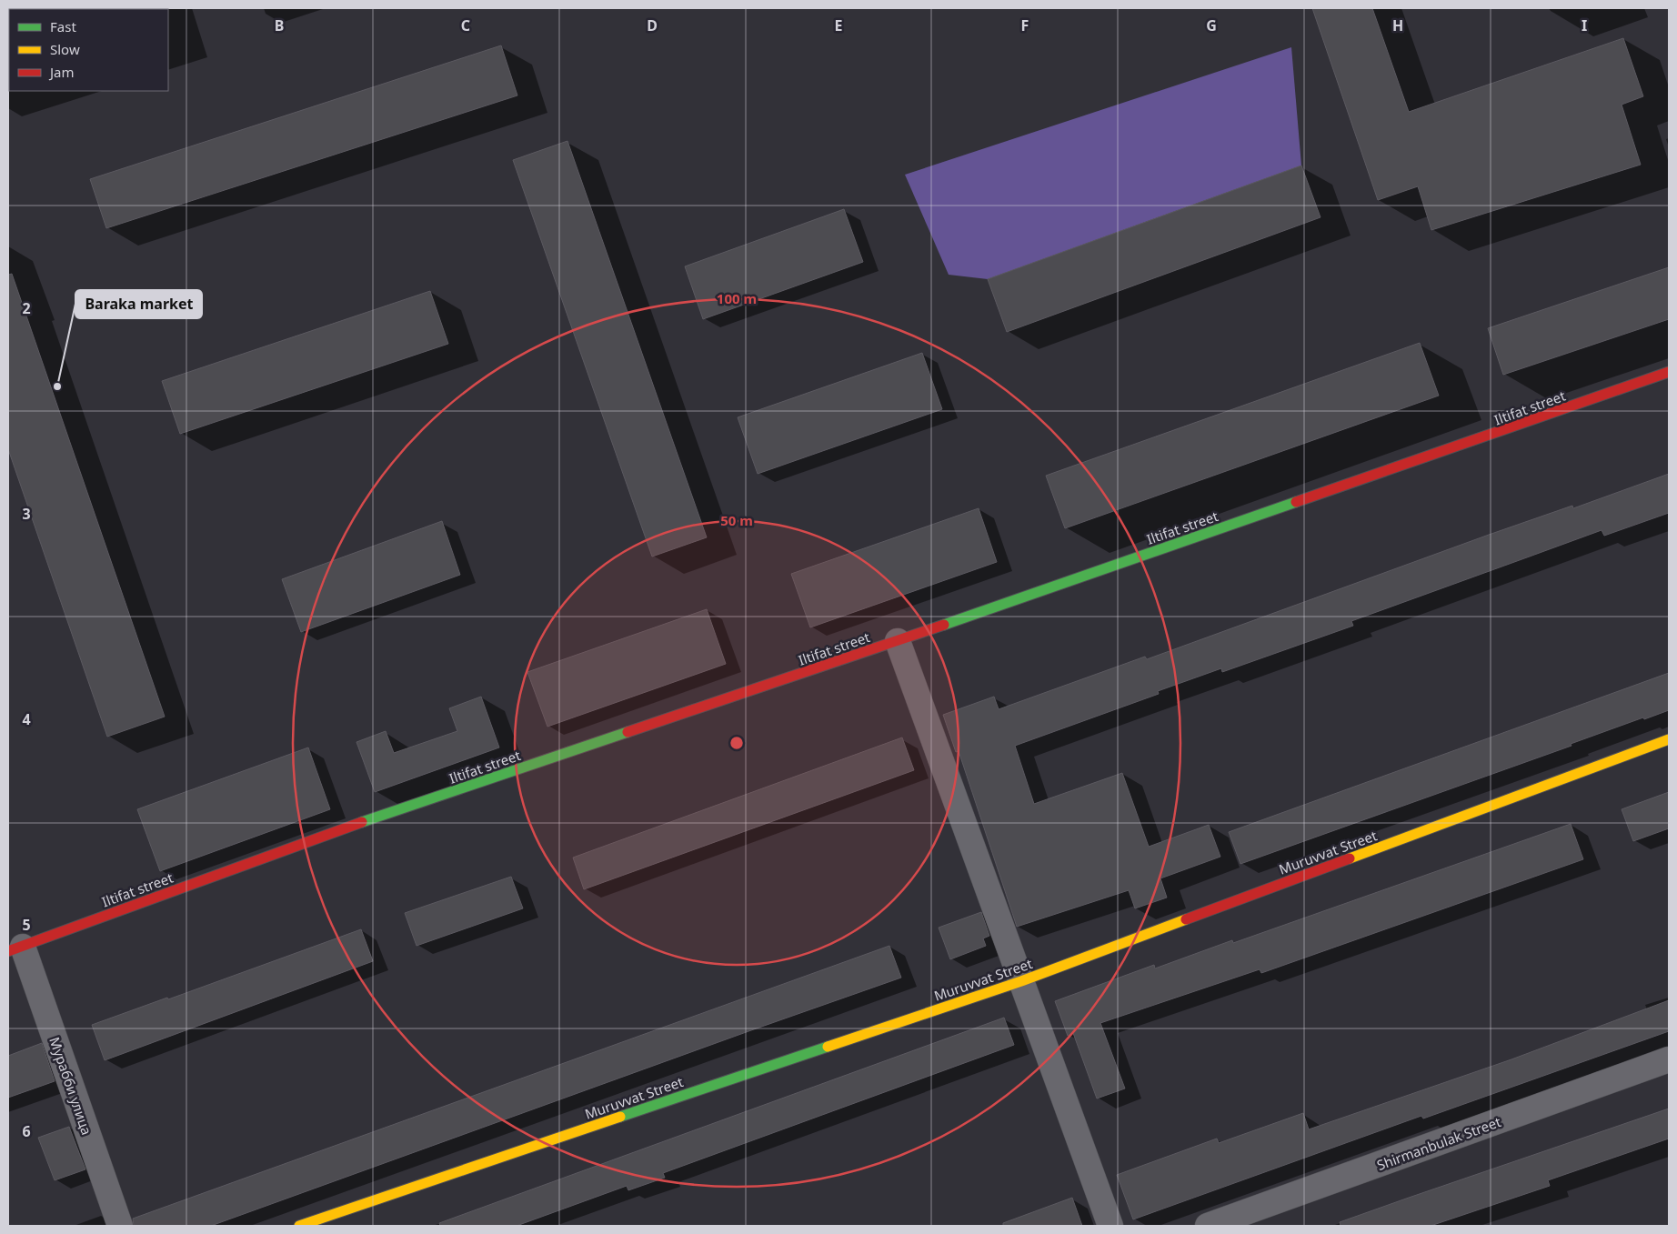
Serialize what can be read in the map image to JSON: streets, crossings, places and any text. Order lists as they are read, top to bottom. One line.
{"streets":{"street":["Iltifаt street","Muruvvat Street","Мурабби улица","Shirmаnbulak Street"]},"crossings":[["Iltifаt street","Мурабби улица"]],"places":["Baraka market"],"legend":["Fast","Slow","Jam"],"grid":{"columns":["B","C","D","E","F","G","H","I"],"rows":["2","3","4","5","6"]},"rings":["100 m","50 m"]}
